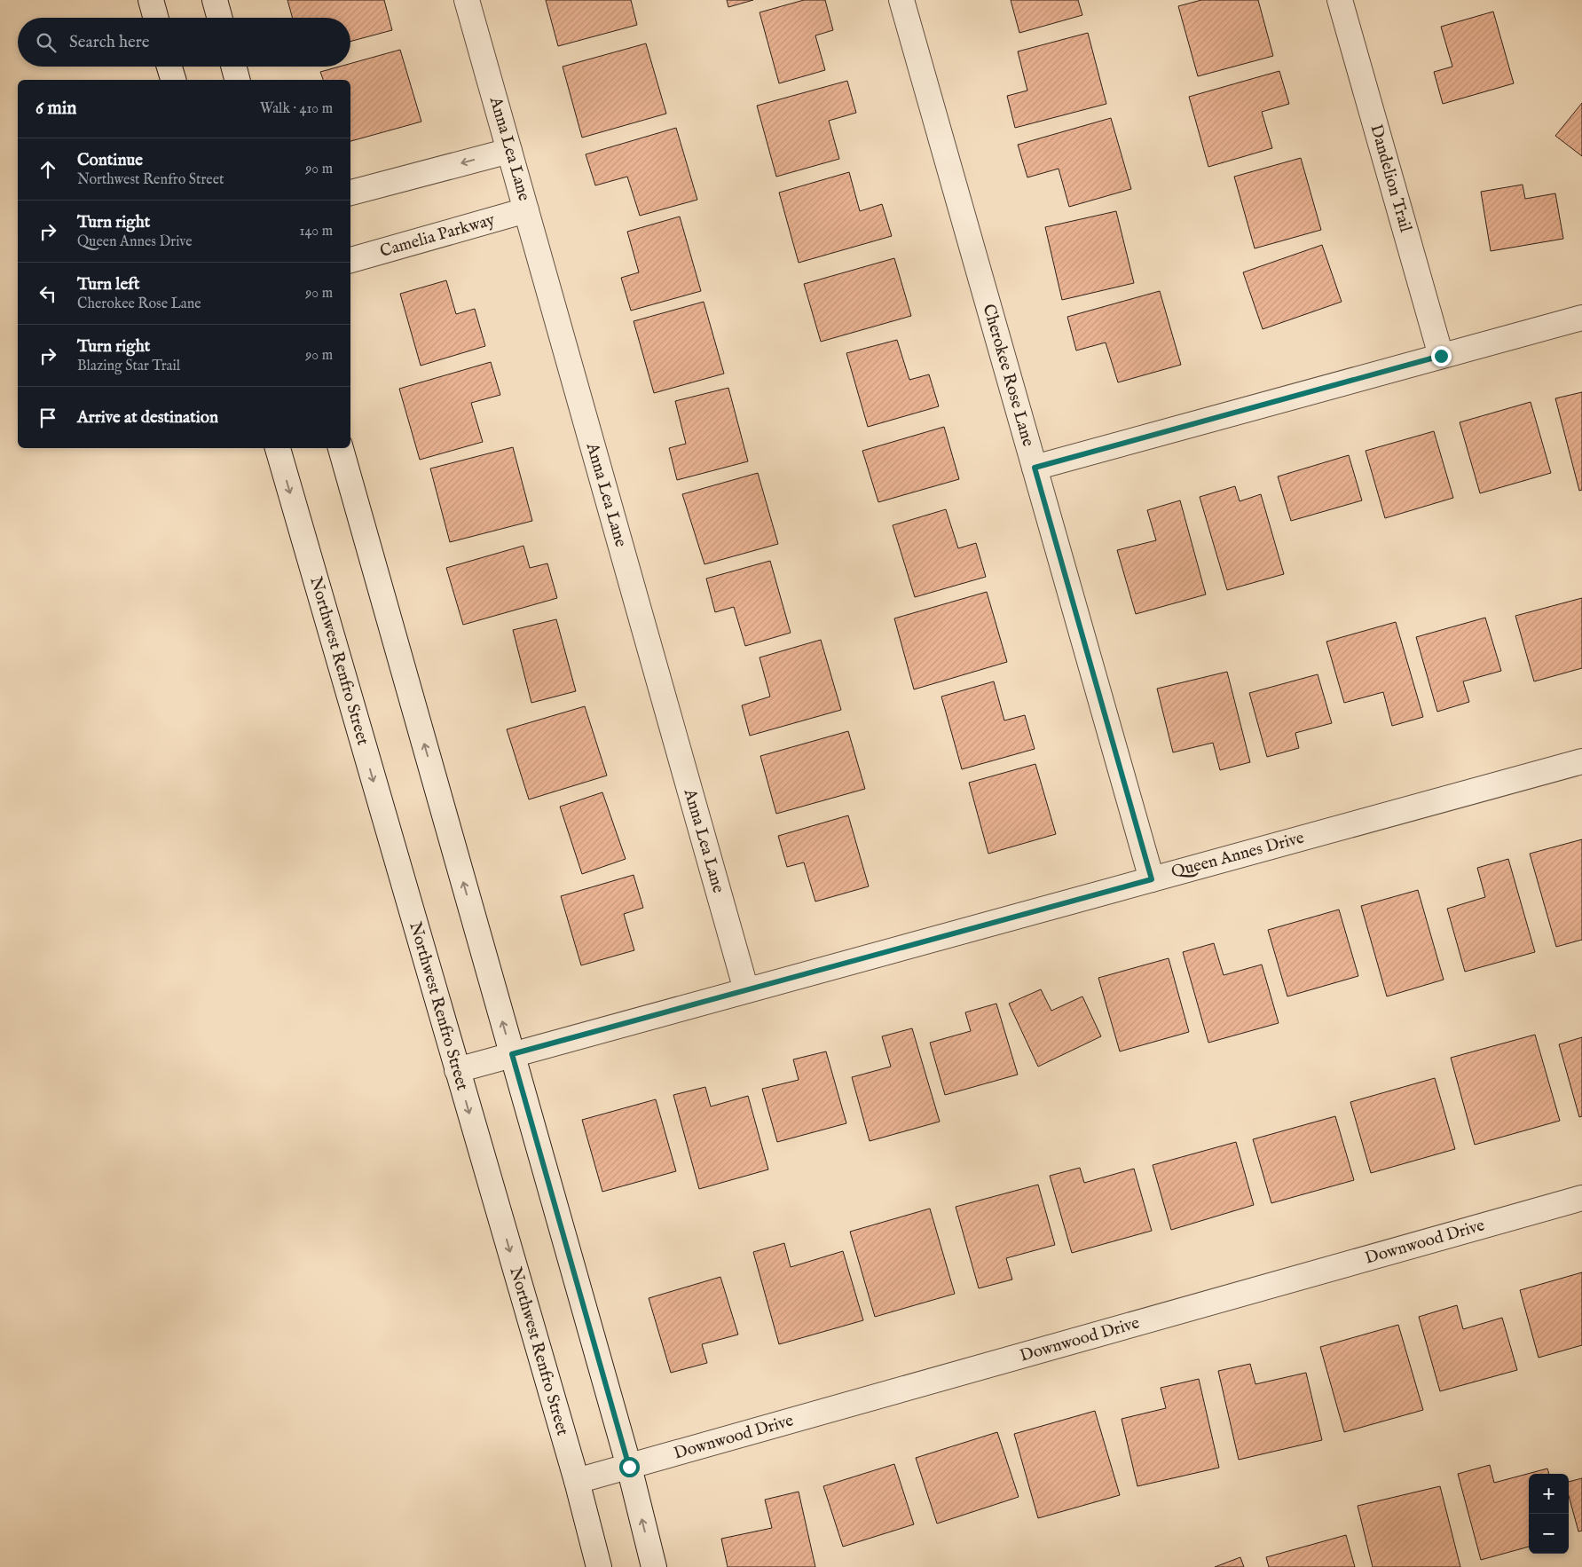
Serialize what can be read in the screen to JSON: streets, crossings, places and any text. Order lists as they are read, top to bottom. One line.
{"streets":{"street":["Anna Lea Lane","Dandelion Trail","Camelia Parkway","Cherokee Rose Lane","Northwest Renfro Street","Queen Annes Drive","Downwood Drive"]},"crossings":[["Anna Lea Lane","Camelia Parkway"],["Anna Lea Lane","Queen Annes Drive"],["Cherokee Rose Lane","Queen Annes Drive"],["Northwest Renfro Street","Queen Annes Drive"],["Northwest Renfro Street","Downwood Drive"]],"page":{"search":"Search here","heading":["6 min","Walk · 410 m"],"list":[["Continue","Northwest Renfro Street","90 m"],["Turn right","Queen Annes Drive","140 m"],["Turn left","Cherokee Rose Lane","90 m"],["Turn right","Blazing Star Trail","90 m"],"Arrive at destination"],"map_buttons":["+","−"]}}
